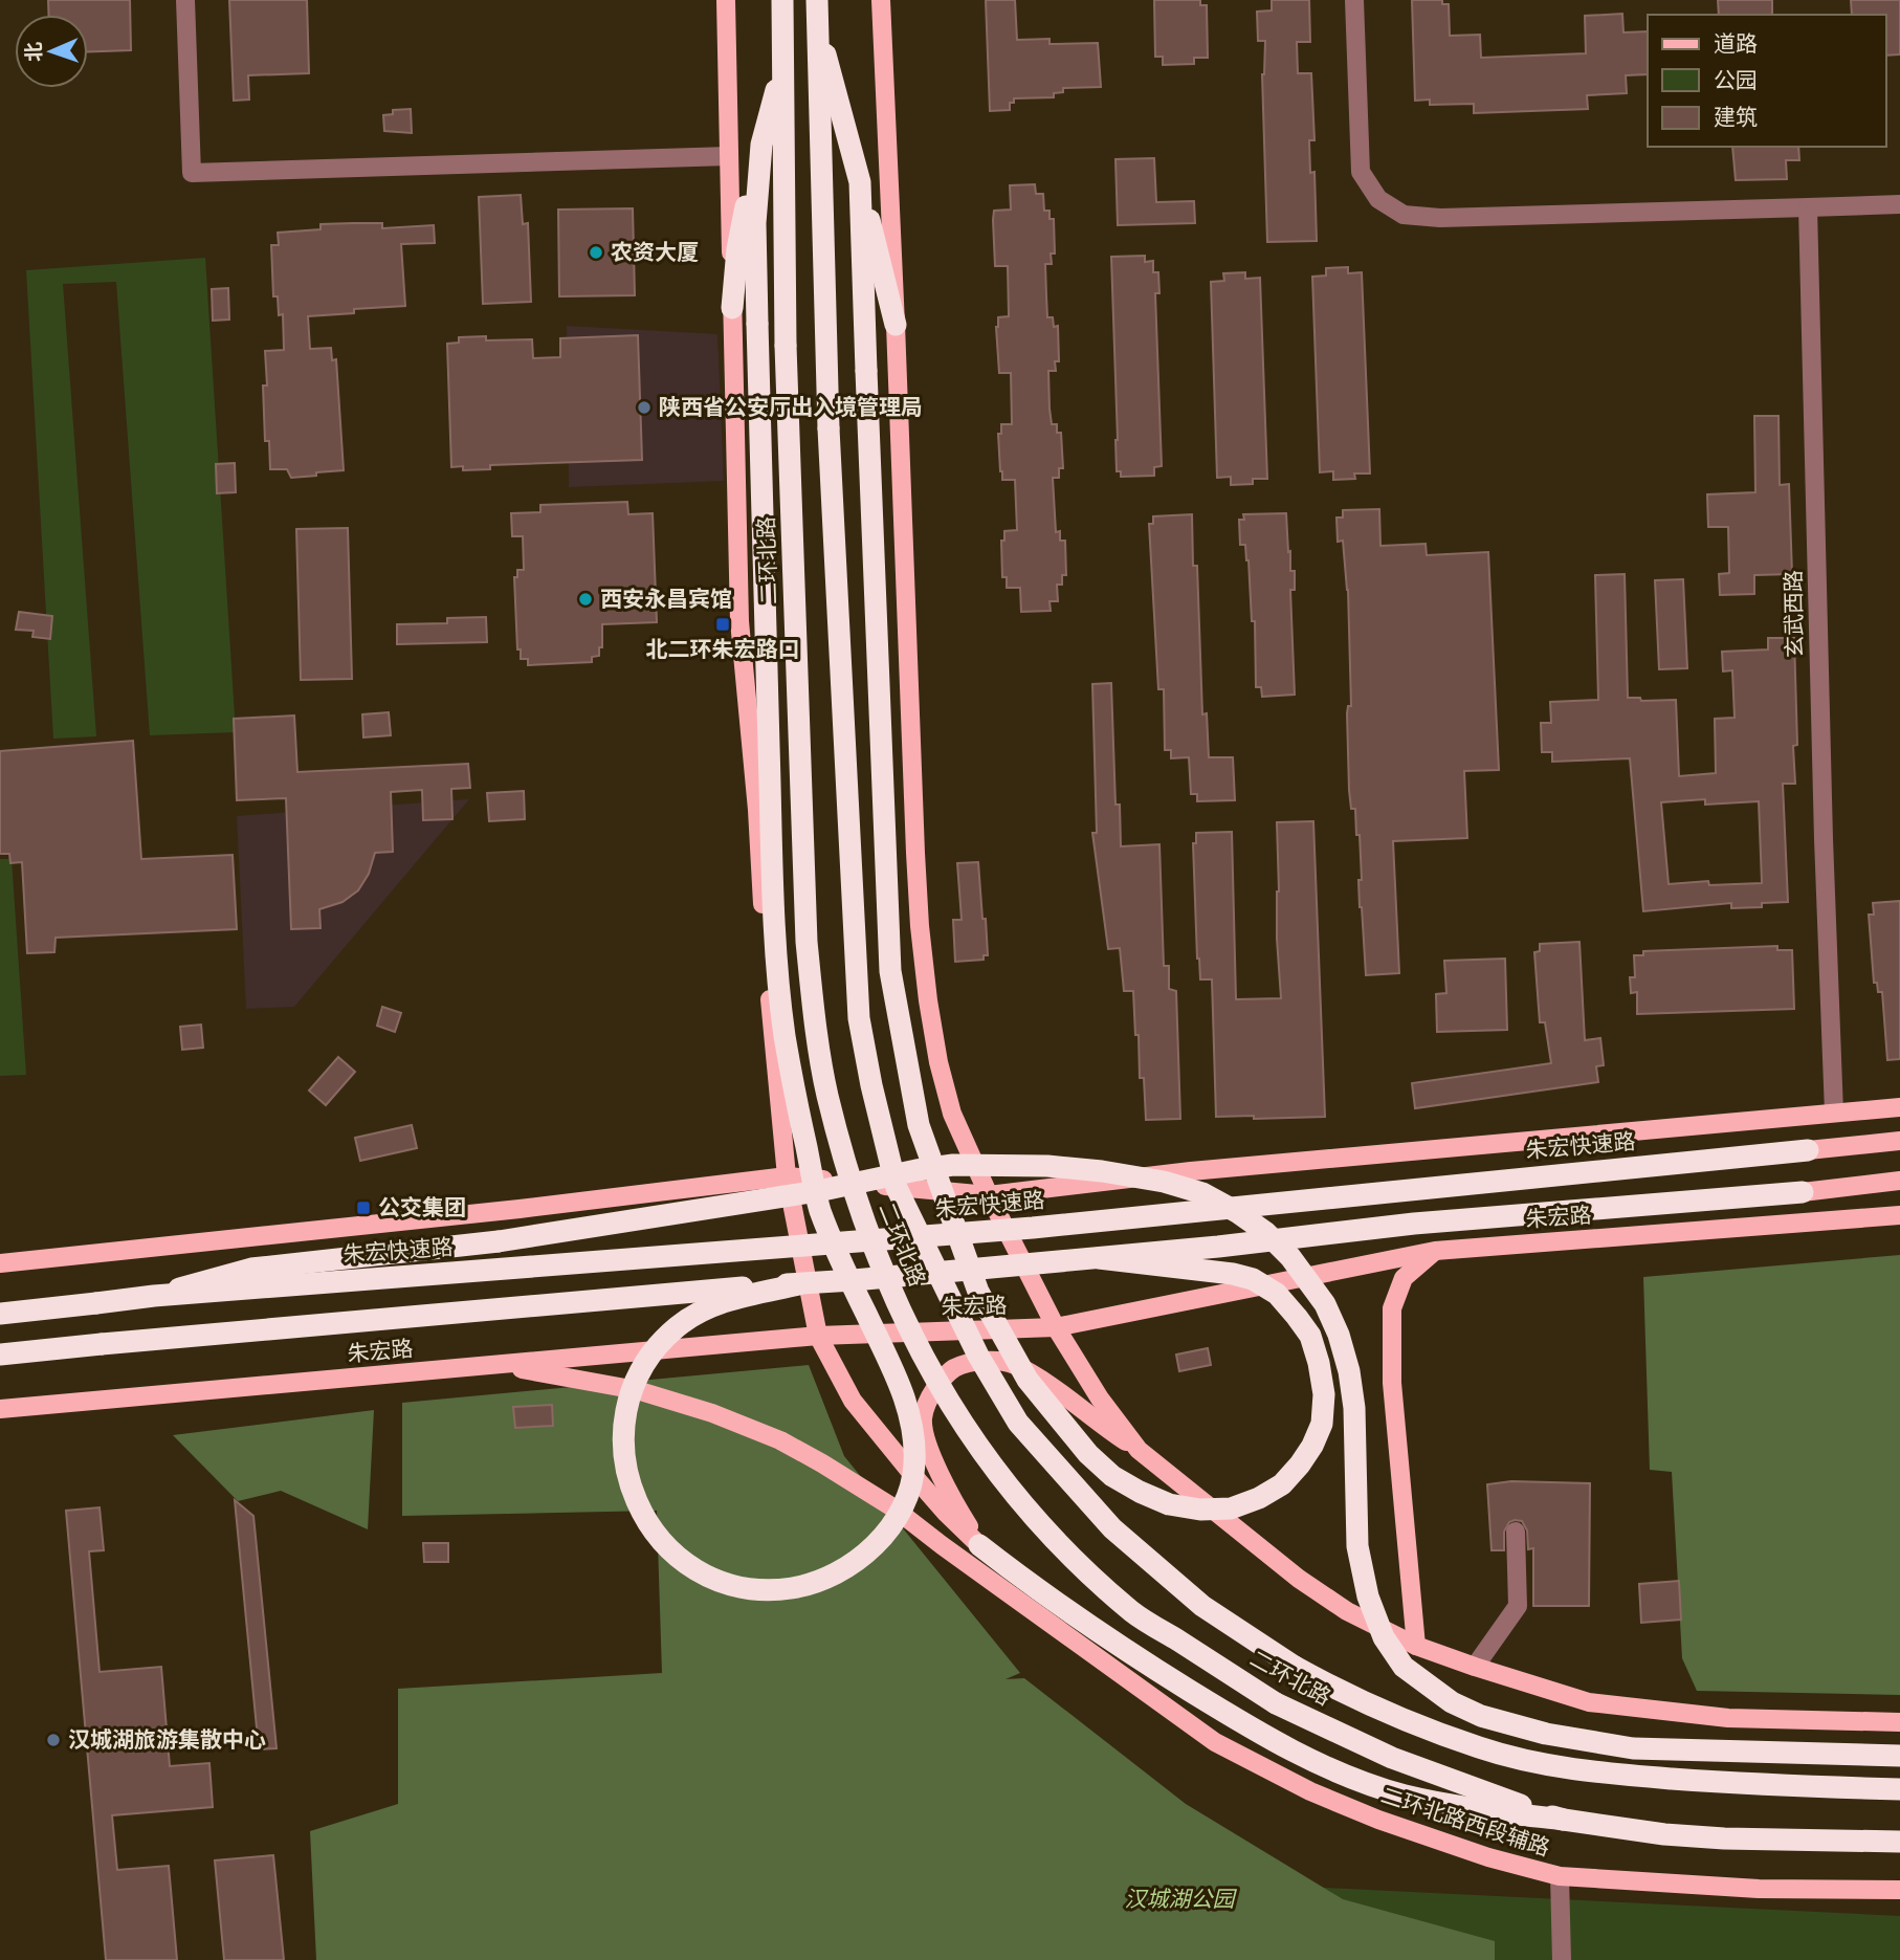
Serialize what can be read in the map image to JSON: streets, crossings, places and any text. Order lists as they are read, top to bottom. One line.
{"streets":{"highway":["二环北路","朱宏快速路"],"main road":["朱宏路","二环北路西段辅路"],"street":["玄武西路"]},"crossings":[["朱宏路","二环北路西段辅路"]],"parks":["汉城湖公园"],"places":{"other":["农资大厦","陕西省公安厅出入境管理局","西安永昌宾馆","汉城湖旅游集散中心"],"transit":["北二环朱宏路口","公交集团"]},"legend":["道路","公园","建筑"],"north":"left"}
